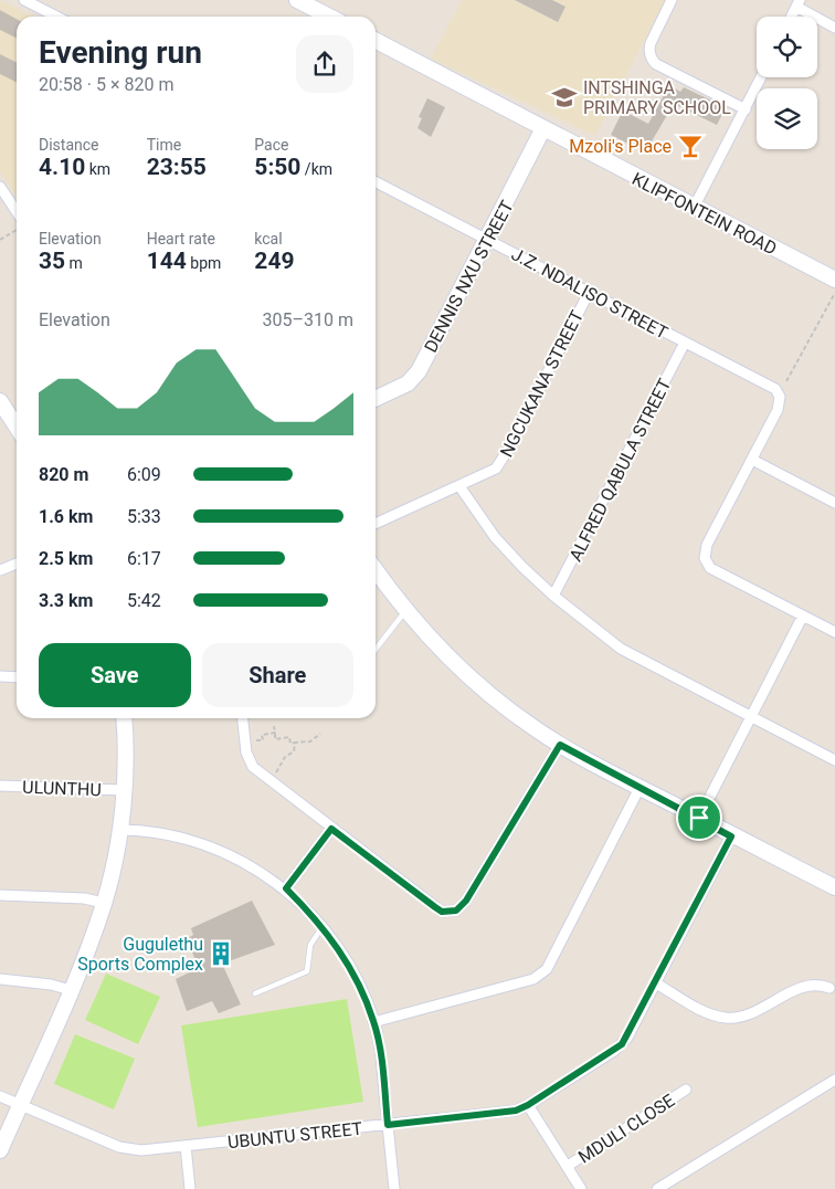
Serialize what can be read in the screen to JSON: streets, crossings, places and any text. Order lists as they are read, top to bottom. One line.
{"streets":{"main road":["KLIPFONTEIN ROAD","DENNIS NXU STREET"],"street":["J.Z. NDALISO STREET","NGCUKANA STREET","ALFRED QABULA STREET","ULUNTHU","MDULI CLOSE","UBUNTU STREET"]},"crossings":[["KLIPFONTEIN ROAD","DENNIS NXU STREET"],["DENNIS NXU STREET","J.Z. NDALISO STREET"],["J.Z. NDALISO STREET","NGCUKANA STREET"],["J.Z. NDALISO STREET","ALFRED QABULA STREET"]],"places":{"school or university":["INTSHINGA PRIMARY SCHOOL"],"bar":["Mzoli's Place"],"building":["Gugulethu Sports Complex"]},"page":{"heading":["Evening run","20:58 · 5 × 820 m"],"stats":[["Distance","4.10 km"],["Time","23:55"],["Pace","5:50 /km"],["Elevation","35 m"],["Heart rate","144 bpm"],["kcal","249"]],"chart":["Elevation","305–310 m"],"list":[{"name":"820 m","note":"6:09"},{"name":"1.6 km","note":"5:33"},{"name":"2.5 km","note":"6:17"},{"name":"3.3 km","note":"5:42"}],"buttons":["Save","Share"]}}
